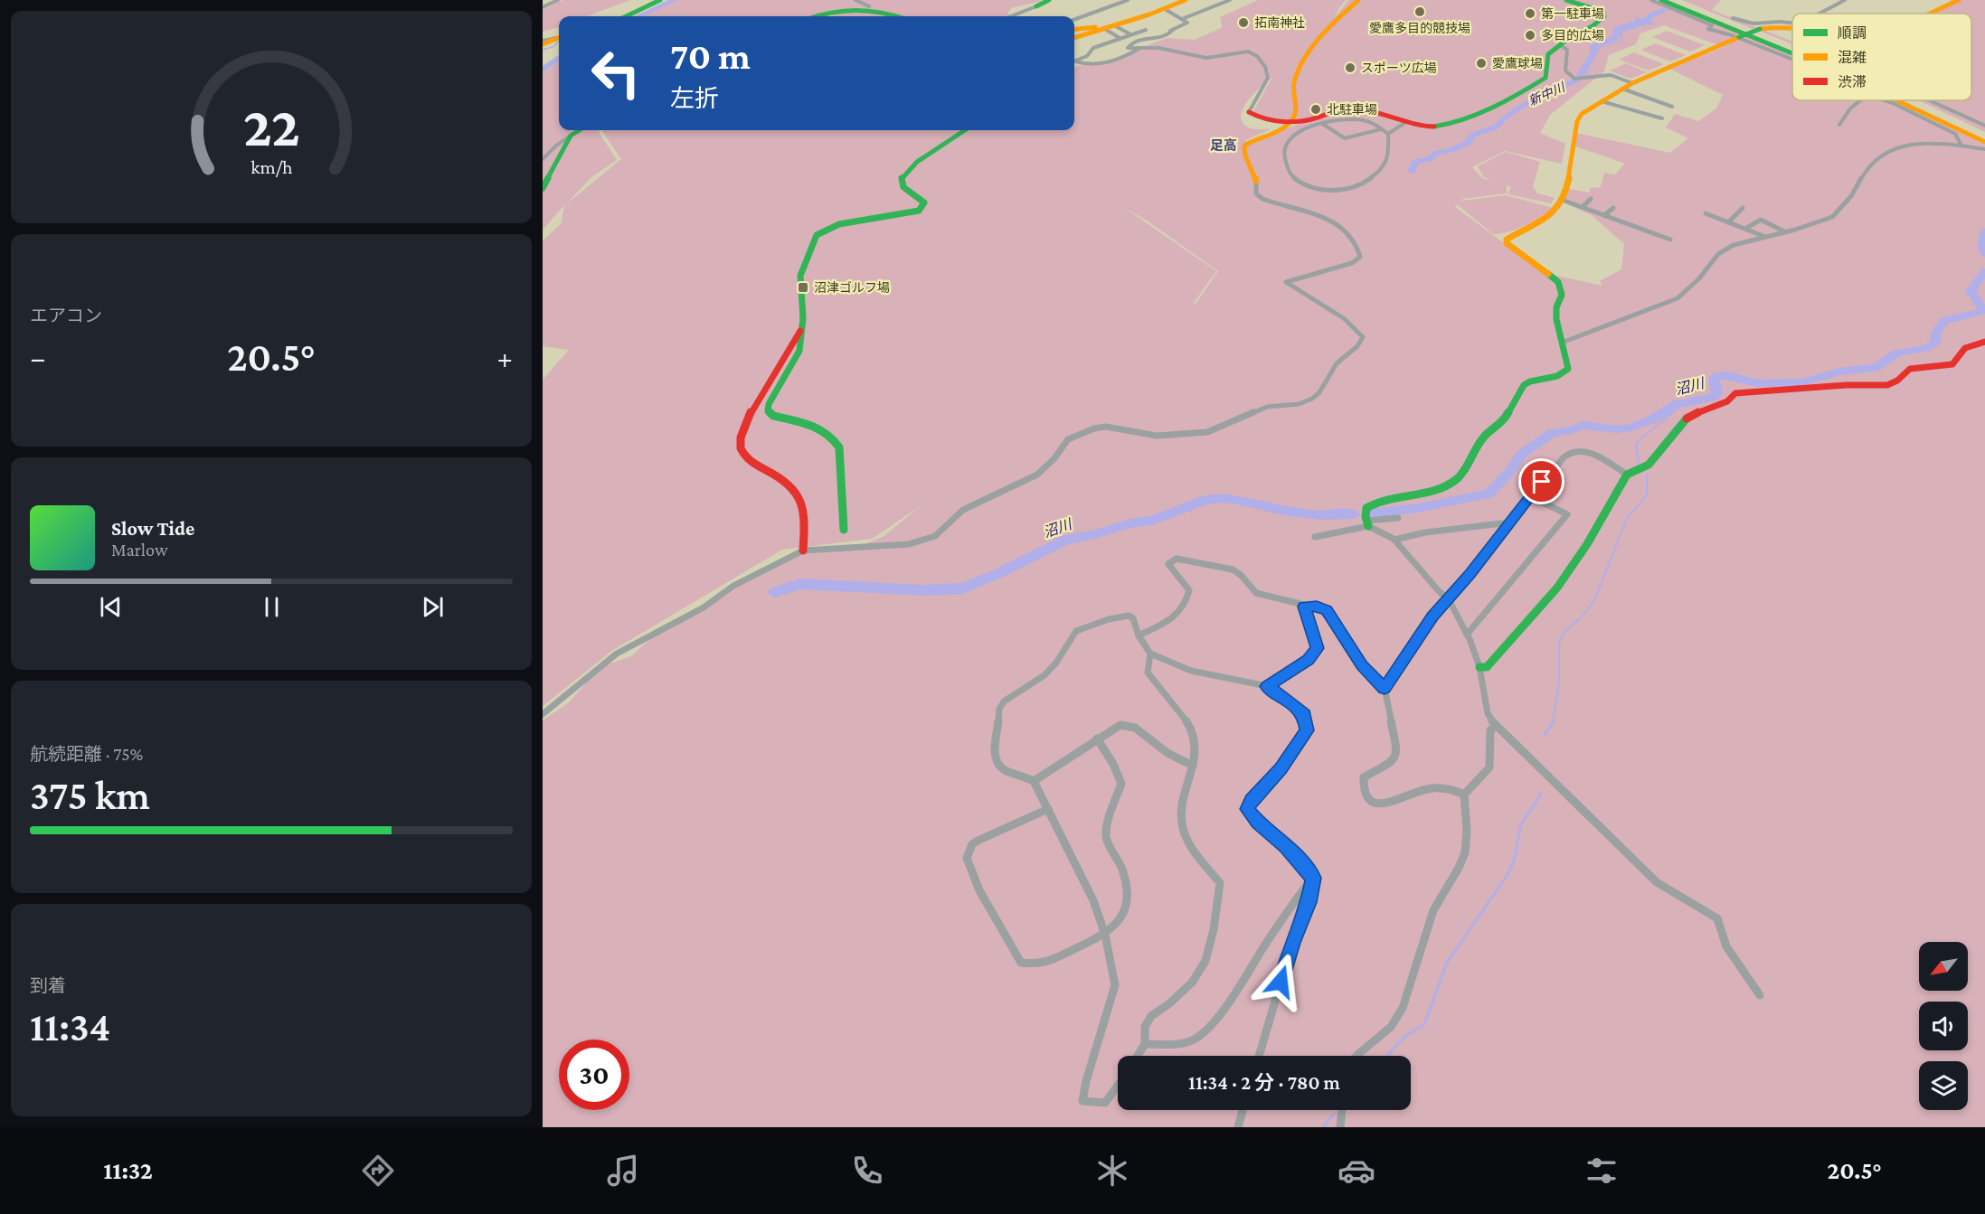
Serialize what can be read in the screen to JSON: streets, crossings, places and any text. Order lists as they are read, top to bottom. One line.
{"districts":["足高"],"water":["新中川","沼川"],"places":{"other":["愛鷹多目的競技場","第一駐車場","拓南神社","多目的広場","愛鷹球場","スポーツ広場","北駐車場"],"transit":["沼津ゴルフ場"]},"legend":["順調","混雑","渋滞"],"north":"bottom left","page":{"turn":["70 m","左折"],"tile":["エアコン",["航続距離 · 75%","375 km"],["到着","11:34"]],"heat":["−","20.5°","+"],"song":["Slow Tide","Marlow"],"limit":"30","trip":"11:34 · 2 分 · 780 m","tabs":["11:32","20.5°"],"gauge":["22","km/h"]}}
